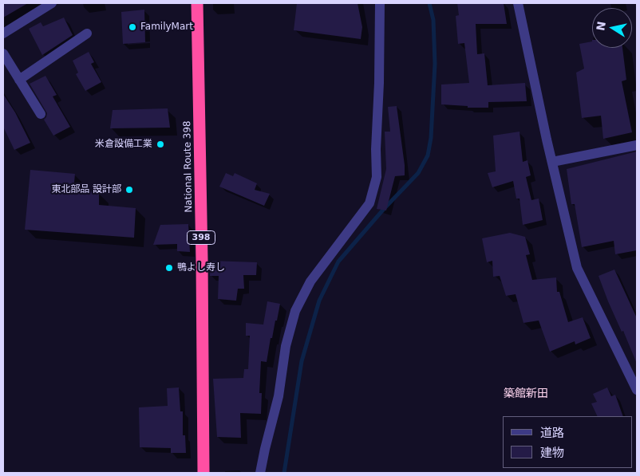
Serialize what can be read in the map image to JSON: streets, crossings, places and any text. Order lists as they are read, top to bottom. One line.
{"streets":{"highway":["National Route 398","398"]},"districts":["築館新田"],"places":["FamilyMart","米倉設備工業","東北部品 設計部","鴨よし寿し"],"legend":["道路","建物"],"north":"left"}
